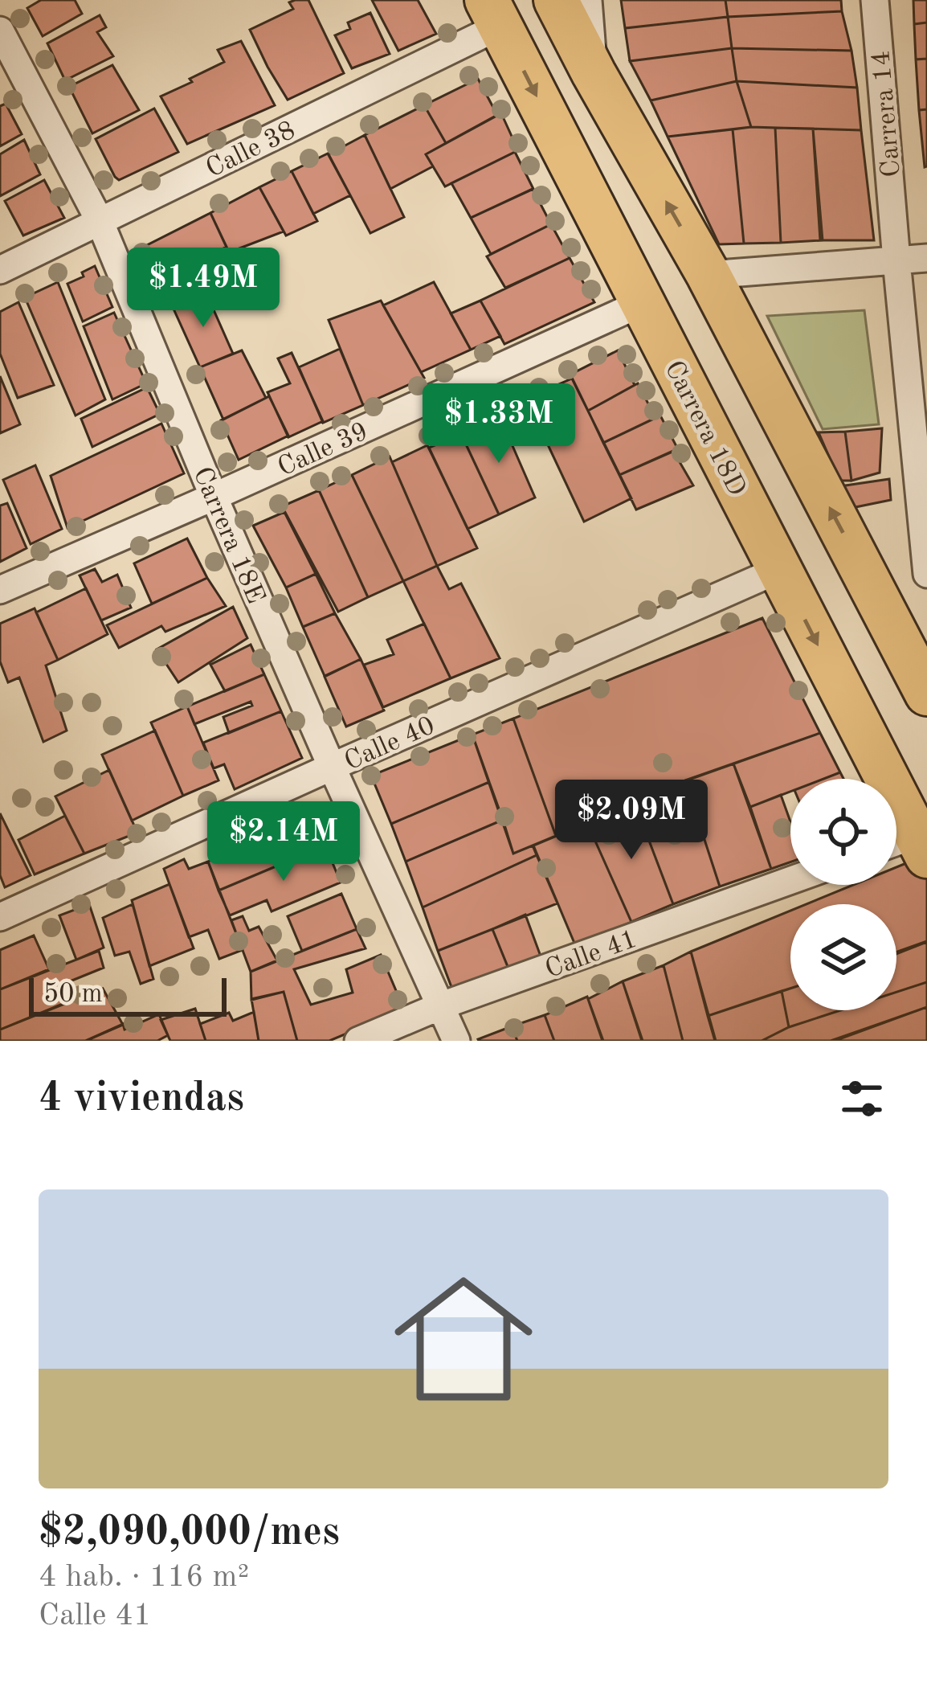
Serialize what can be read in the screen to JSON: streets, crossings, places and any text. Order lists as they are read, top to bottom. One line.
{"streets":{"main road":["Carrera 18D"],"street":["Carrera 14","Calle 38","Calle 39","Carrera 18E","Calle 40","Calle 41"]},"crossings":[["Calle 38","Carrera 18D"],["Calle 38","Carrera 18E"],["Carrera 18D","Calle 39"],["Carrera 18D","Calle 40"],["Calle 39","Carrera 18E"],["Carrera 18E","Calle 40"],["Carrera 18E","Calle 41"]],"scale_bar":"50 m","page":{"price":["$1.49M","$1.33M","$2.09M","$2.14M"],"scale":"50 m","heading":"4 viviendas","list":[{"name":"$2,090,000/mes","note":"4 hab. · 116 m² · Calle 41"}]}}
